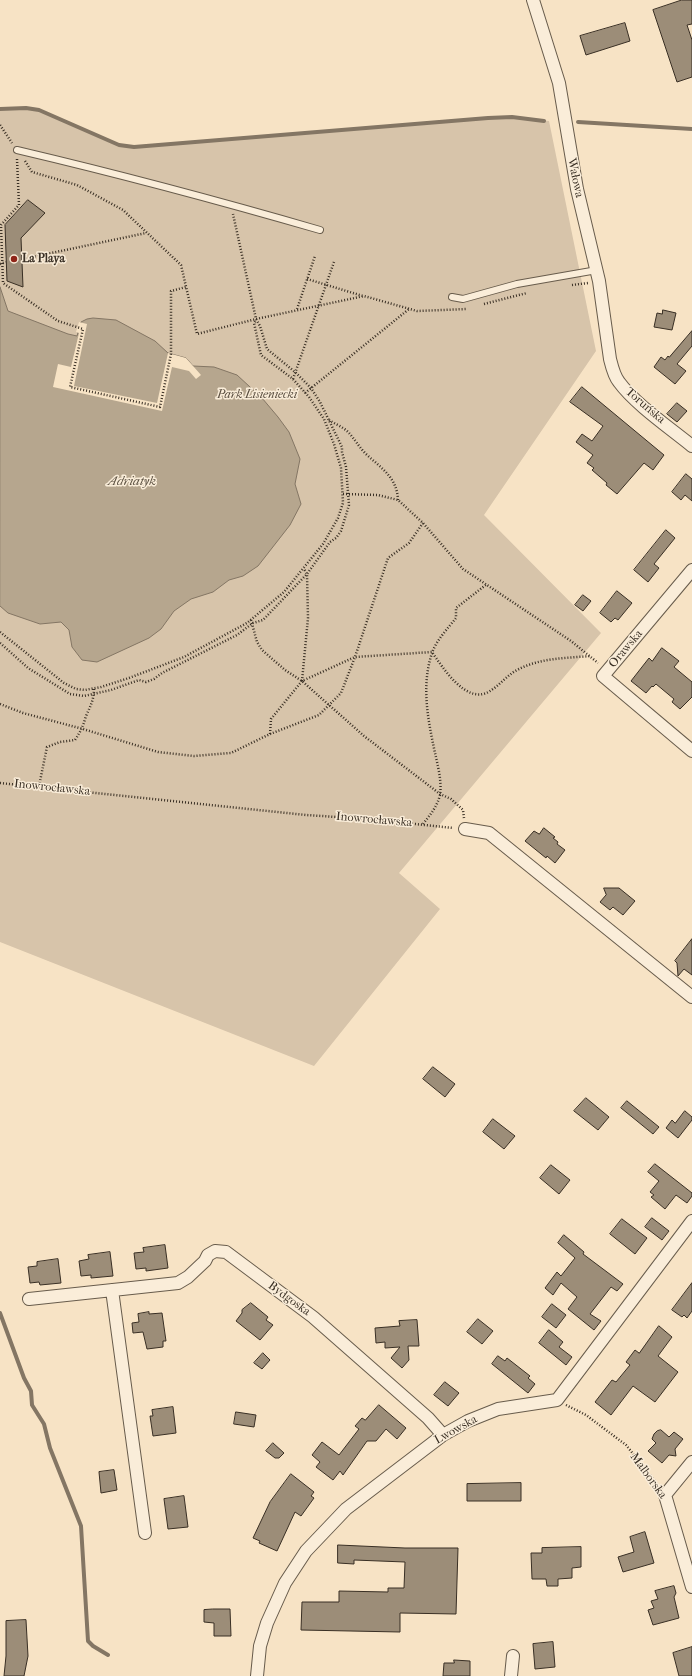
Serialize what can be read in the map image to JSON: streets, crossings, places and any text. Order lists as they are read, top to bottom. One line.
{"streets":{"street":["Wałowa","Toruńska","Orawska","Bydgoska","Lwowska","Malborska"],"path":["Inowrocławska"]},"crossings":[["Wałowa","Toruńska"],["Bydgoska","Lwowska"],["Lwowska","Malborska"]],"water":["Adriatyk"],"parks":["Park Lisieniecki"],"places":["La Playa"]}
